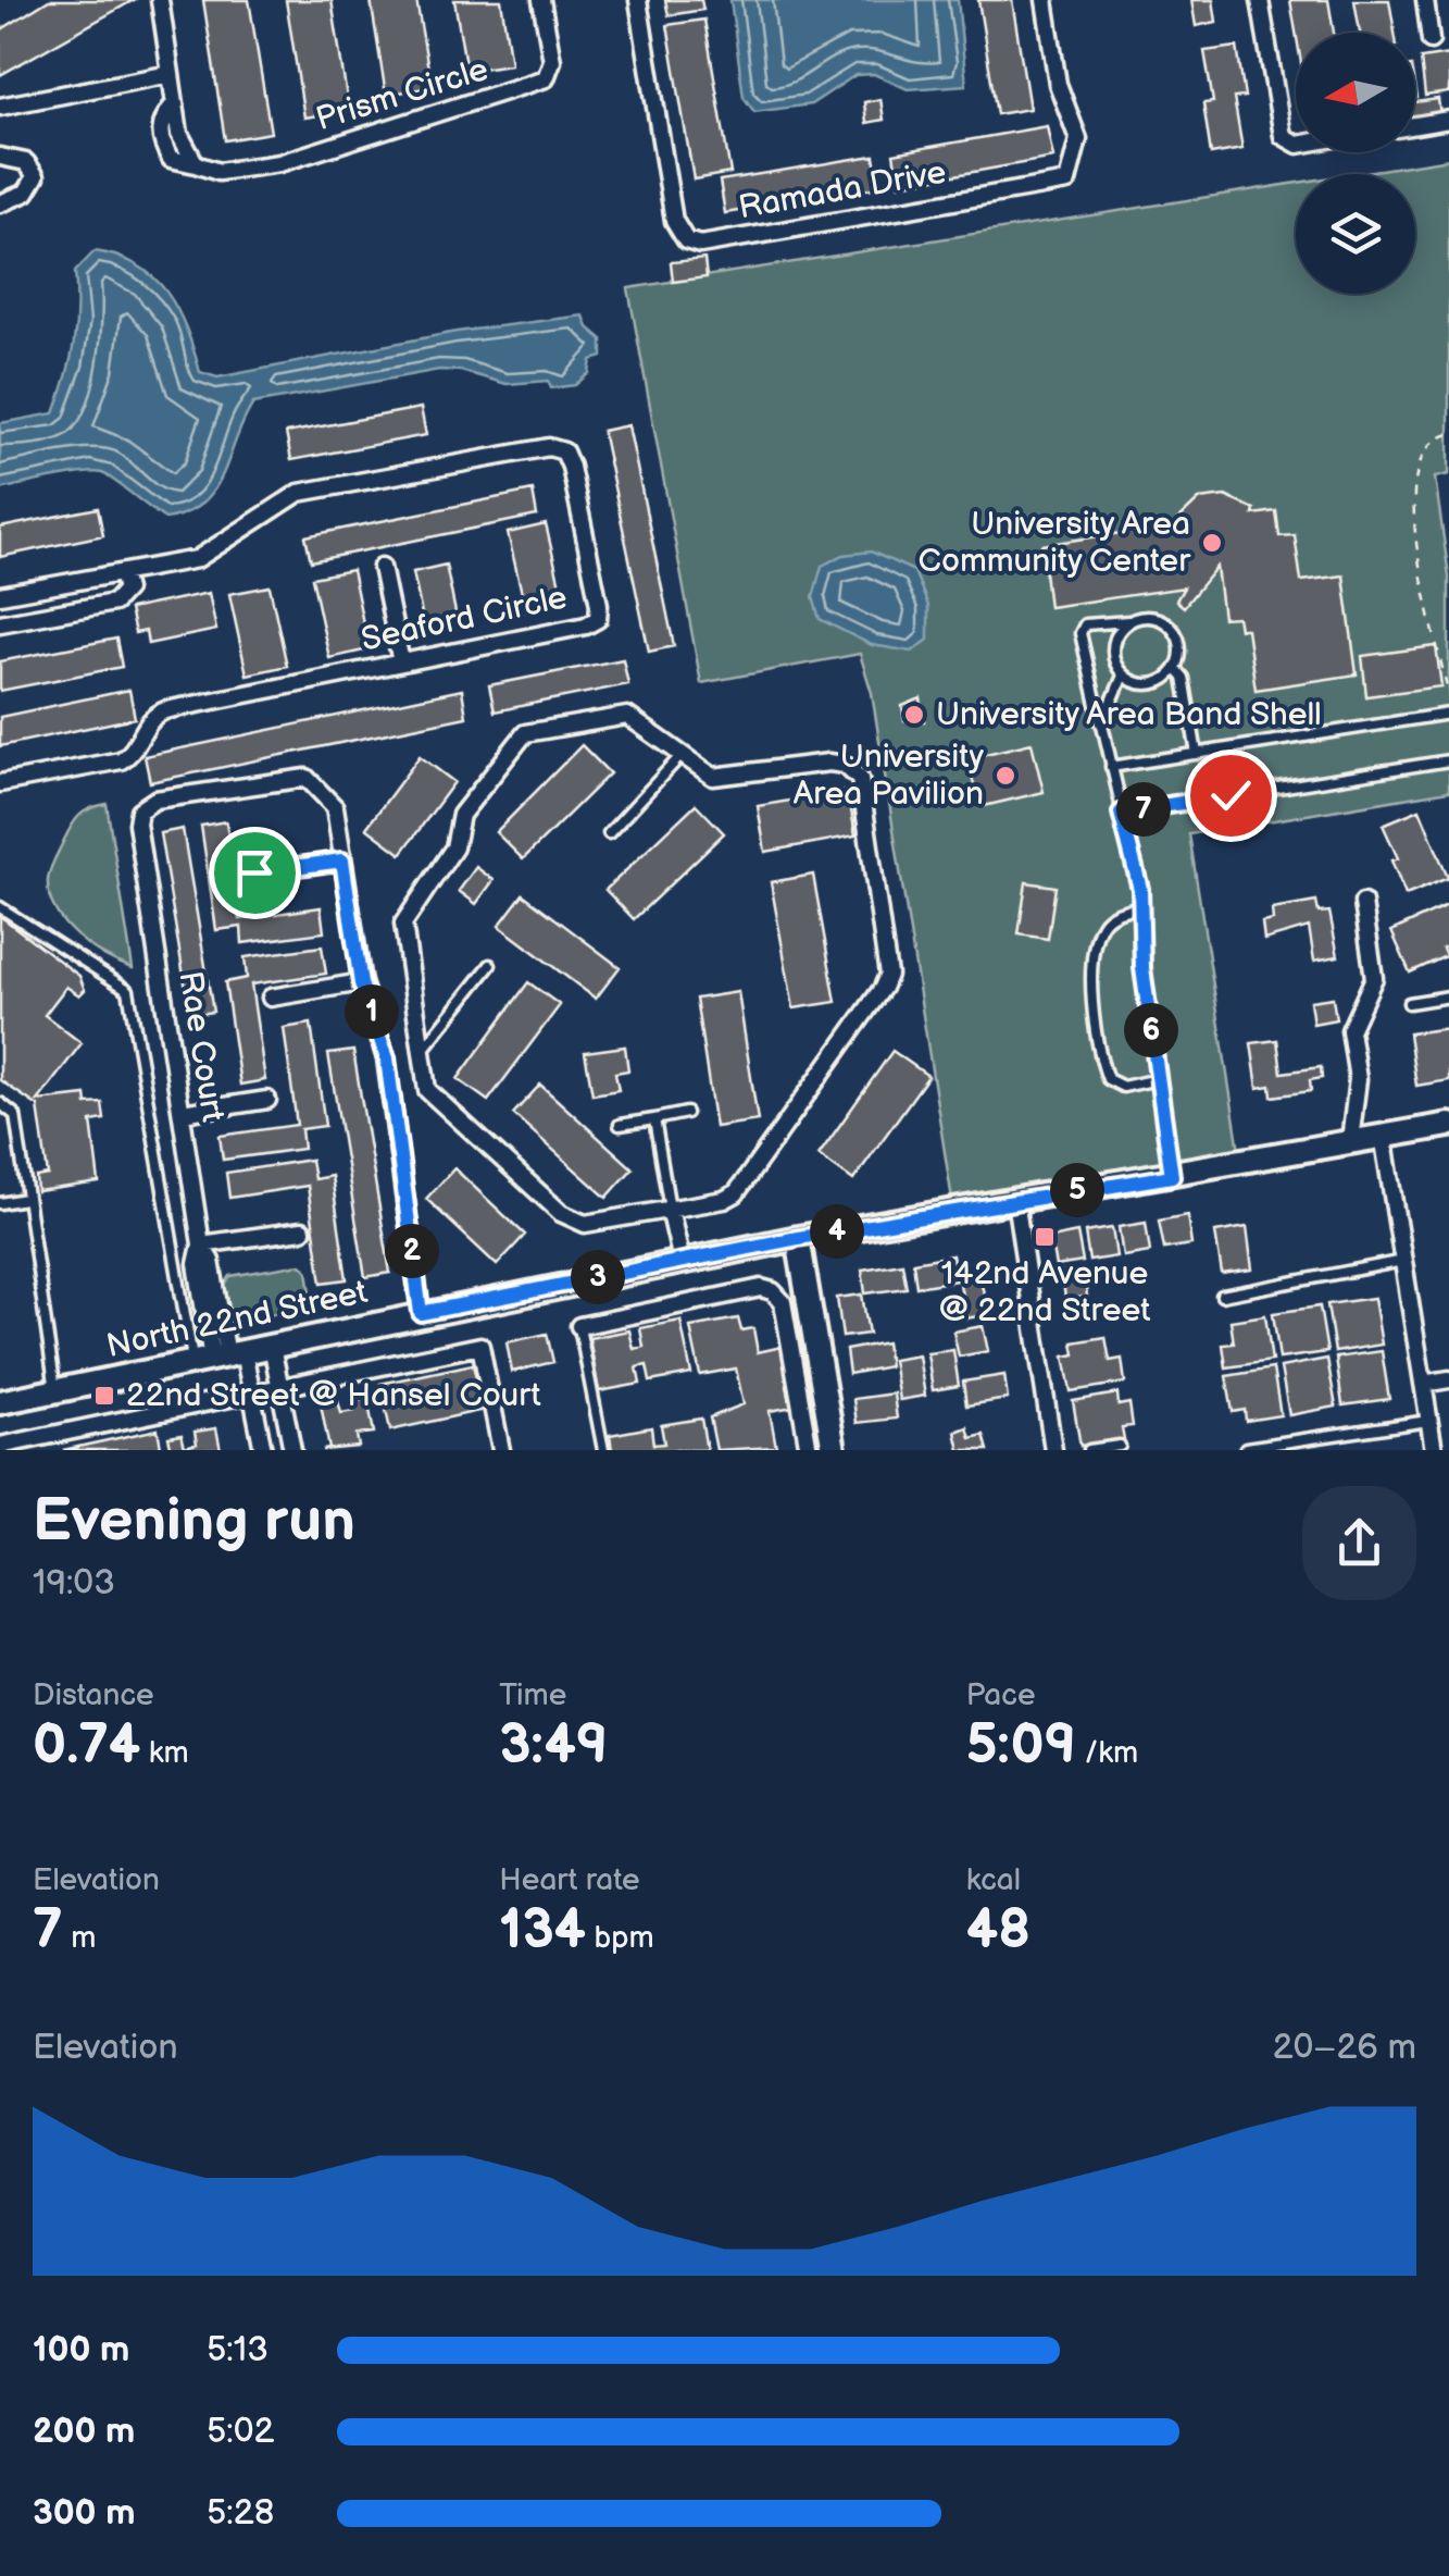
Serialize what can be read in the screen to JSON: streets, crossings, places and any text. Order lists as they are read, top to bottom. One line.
{"streets":{"street":["Prism Circle","Ramada Drive","Seaford Circle","Rae Court","North 22nd Street"]},"crossings":[["Rae Court","North 22nd Street"]],"places":{"other":["University Area Community Center","University Area Band Shell","University Area Pavilion"],"transit":["142nd Avenue @ 22nd Street","22nd Street @ Hansel Court"]},"north":"left","page":{"pins":["7","1","6","5","4","2","3"],"heading":["Evening run","19:03"],"stats":[["Distance","0.74 km"],["Time","3:49"],["Pace","5:09 /km"],["Elevation","7 m"],["Heart rate","134 bpm"],["kcal","48"]],"chart":["Elevation","20–26 m"],"list":[{"name":"100 m","note":"5:13"},{"name":"200 m","note":"5:02"},{"name":"300 m","note":"5:28"}]}}
